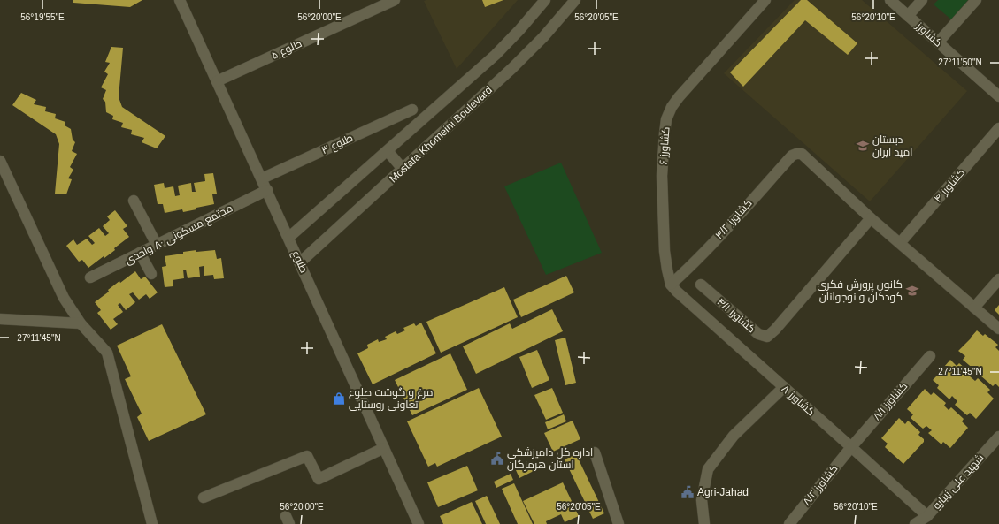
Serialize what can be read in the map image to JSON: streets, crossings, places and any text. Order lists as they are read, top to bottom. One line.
{"streets":{"street":["کشاورز","طلوع ۵","Mostafa Khomeini Boulevard","طلوع ۳","کشاورز ۶","کشاورز ۴","کشاورز ۴/۲","مجتمع مسکونی ۸۰ واحدی","طلوع","کشاورز ۴/۱","کشاورز ۸","کشاورز ۸/۱","شهید علی زیبارو","کشاورز ۸/۲"]},"crossings":[["طلوع ۵","طلوع"],["Mostafa Khomeini Boulevard","طلوع"],["طلوع ۳","طلوع"],["کشاورز ۶","کشاورز ۴/۲"],["کشاورز ۶","کشاورز ۸"],["کشاورز ۴/۲","کشاورز ۴/۱"],["کشاورز ۴/۲","کشاورز ۸"],["مجتمع مسکونی ۸۰ واحدی","طلوع"],["کشاورز ۸","کشاورز ۸/۱"],["کشاورز ۸","شهید علی زیبارو"],["کشاورز ۸","کشاورز ۸/۲"],["کشاورز ۸/۱","کشاورز ۸/۲"]],"places":{"school or university":["دبستان امید ایران","کانون پرورش فکری کودکان و نوجوانان"],"shop":["مرغ و گوشت طلوع تعاونی روستایی"],"public building":["اداره کل دامپزشکی استان هرمزگان","Agri-Jahad"]},"coordinates":["56°19'55\"E","56°20'00\"E","56°20'05\"E","56°20'10\"E","27°11'50\"N","27°11'45\"N"]}
